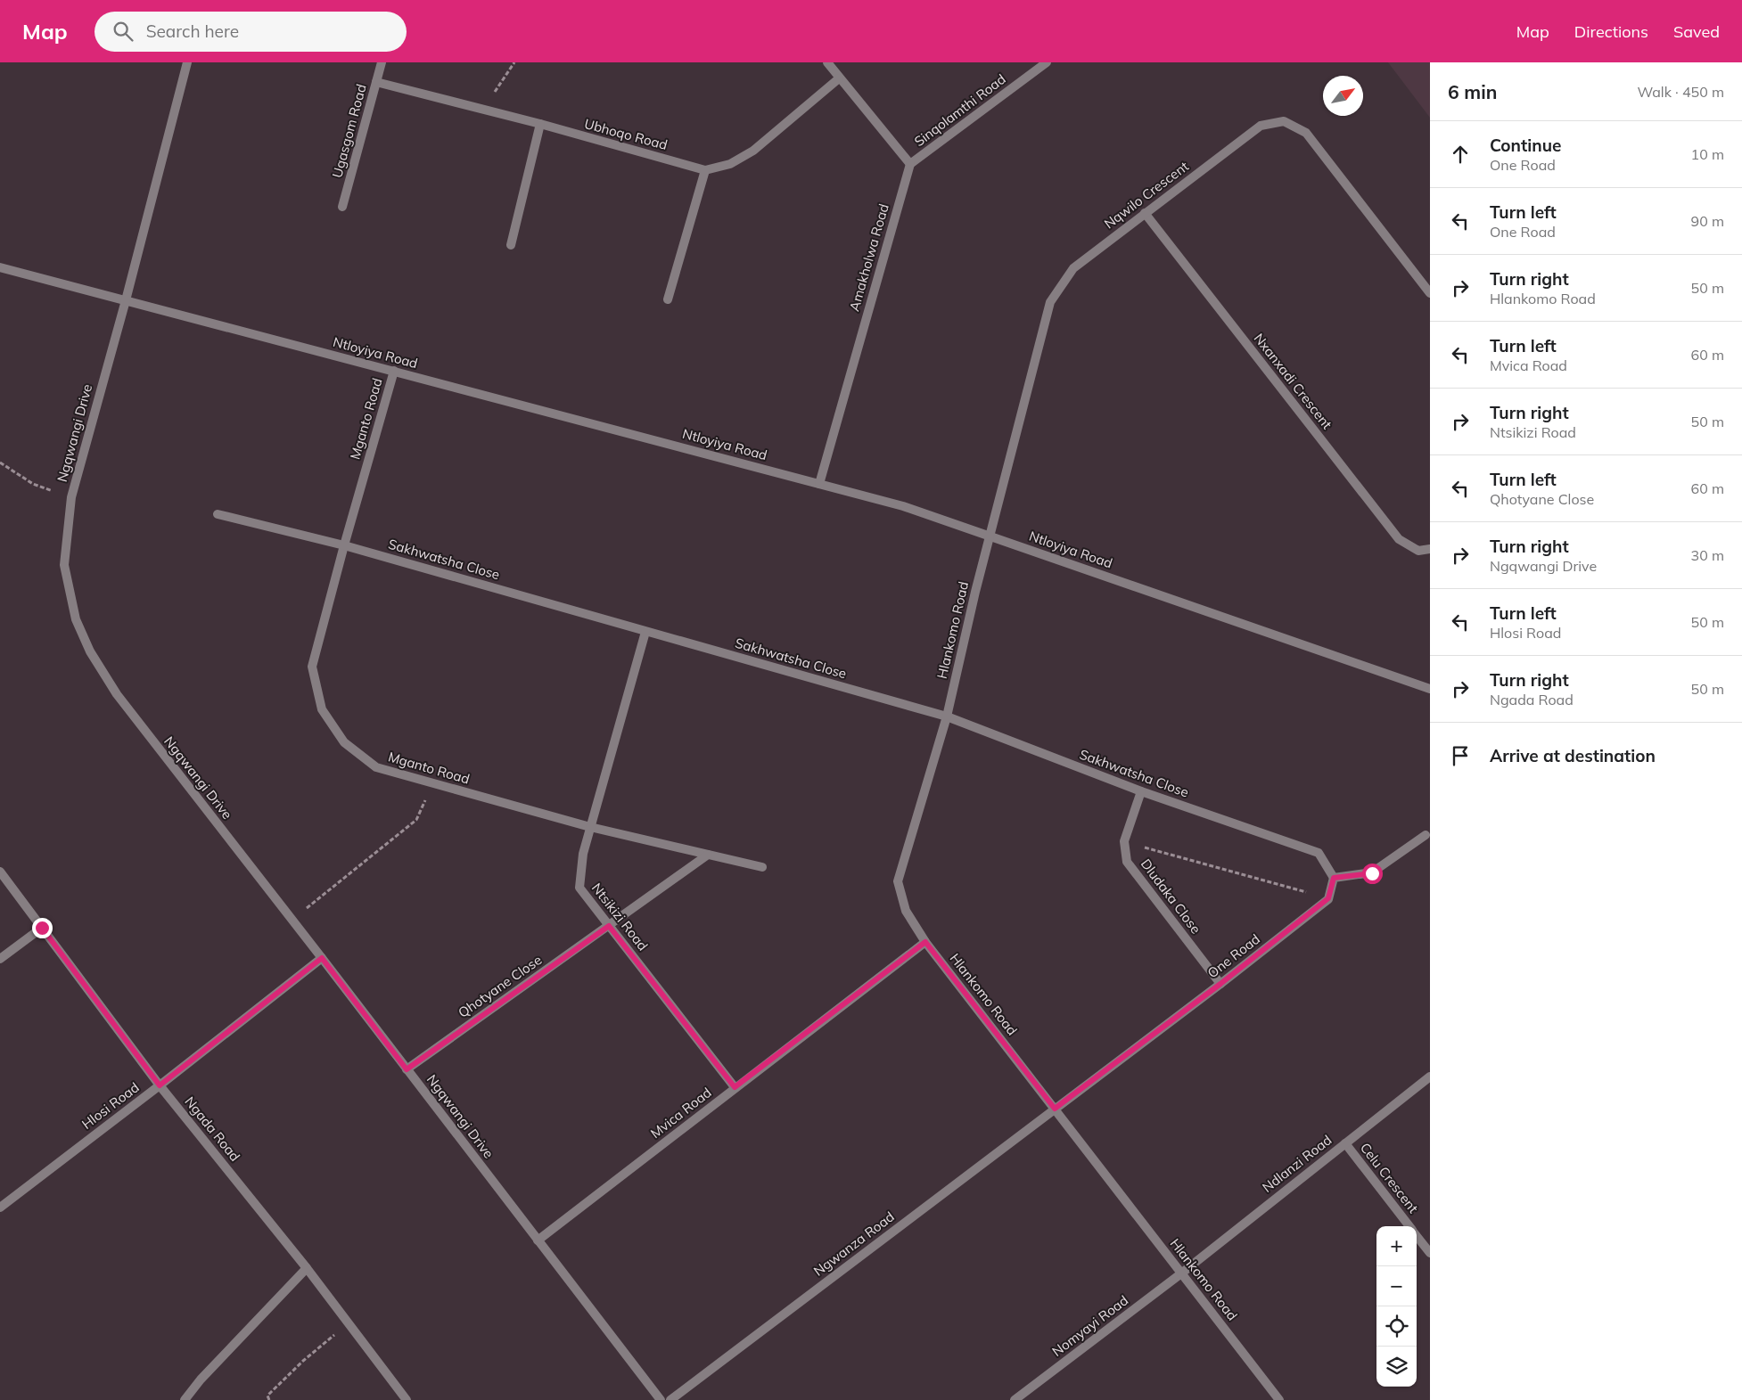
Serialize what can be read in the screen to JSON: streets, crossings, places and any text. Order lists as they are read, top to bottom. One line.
{"streets":{"street":["Sinqolamthi Road","Ugasgom Road","Ubhoqo Road","Nqwilo Crescent","Amakholwa Road","Ntloyiya Road","Nxanxadi Crescent","Mganto Road","Ngqwangi Drive","Sakhwatsha Close","Hlankomo Road","Dludaka Close","Ntsikizi Road","One Road","Qhotyane Close","Hlosi Road","Mvica Road","Ngada Road","Ndlanzi Road","Celu Crescent","Ngwanza Road","Nomyayi Road"]},"crossings":[["Sinqolamthi Road","Amakholwa Road"],["Ugasgom Road","Ubhoqo Road"],["Nqwilo Crescent","Ntloyiya Road"],["Nqwilo Crescent","Nxanxadi Crescent"],["Nqwilo Crescent","Hlankomo Road"],["Amakholwa Road","Ntloyiya Road"],["Ntloyiya Road","Mganto Road"],["Ntloyiya Road","Ngqwangi Drive"],["Ntloyiya Road","Hlankomo Road"],["Mganto Road","Sakhwatsha Close"],["Mganto Road","Ntsikizi Road"],["Mganto Road","Qhotyane Close"],["Ngqwangi Drive","Qhotyane Close"],["Ngqwangi Drive","Hlosi Road"],["Ngqwangi Drive","Mvica Road"],["Sakhwatsha Close","Hlankomo Road"],["Sakhwatsha Close","Dludaka Close"],["Sakhwatsha Close","Ntsikizi Road"],["Hlankomo Road","One Road"],["Hlankomo Road","Mvica Road"],["Hlankomo Road","Ndlanzi Road"],["Hlankomo Road","Ngwanza Road"],["Hlankomo Road","Nomyayi Road"],["Dludaka Close","One Road"],["Ntsikizi Road","Qhotyane Close"],["Ntsikizi Road","Mvica Road"],["One Road","Ngwanza Road"],["Hlosi Road","Ngada Road"],["Ndlanzi Road","Celu Crescent"],["Ndlanzi Road","Nomyayi Road"]],"north":"top right","page":{"header":"Map","search":"Search here","nav":["Map","Directions","Saved"],"heading":["6 min","Walk · 450 m"],"list":[["Continue","One Road","10 m"],["Turn left","One Road","90 m"],["Turn right","Hlankomo Road","50 m"],["Turn left","Mvica Road","60 m"],["Turn right","Ntsikizi Road","50 m"],["Turn left","Qhotyane Close","60 m"],["Turn right","Ngqwangi Drive","30 m"],["Turn left","Hlosi Road","50 m"],["Turn right","Ngada Road","50 m"],"Arrive at destination"],"map_buttons":["+","−"]}}
